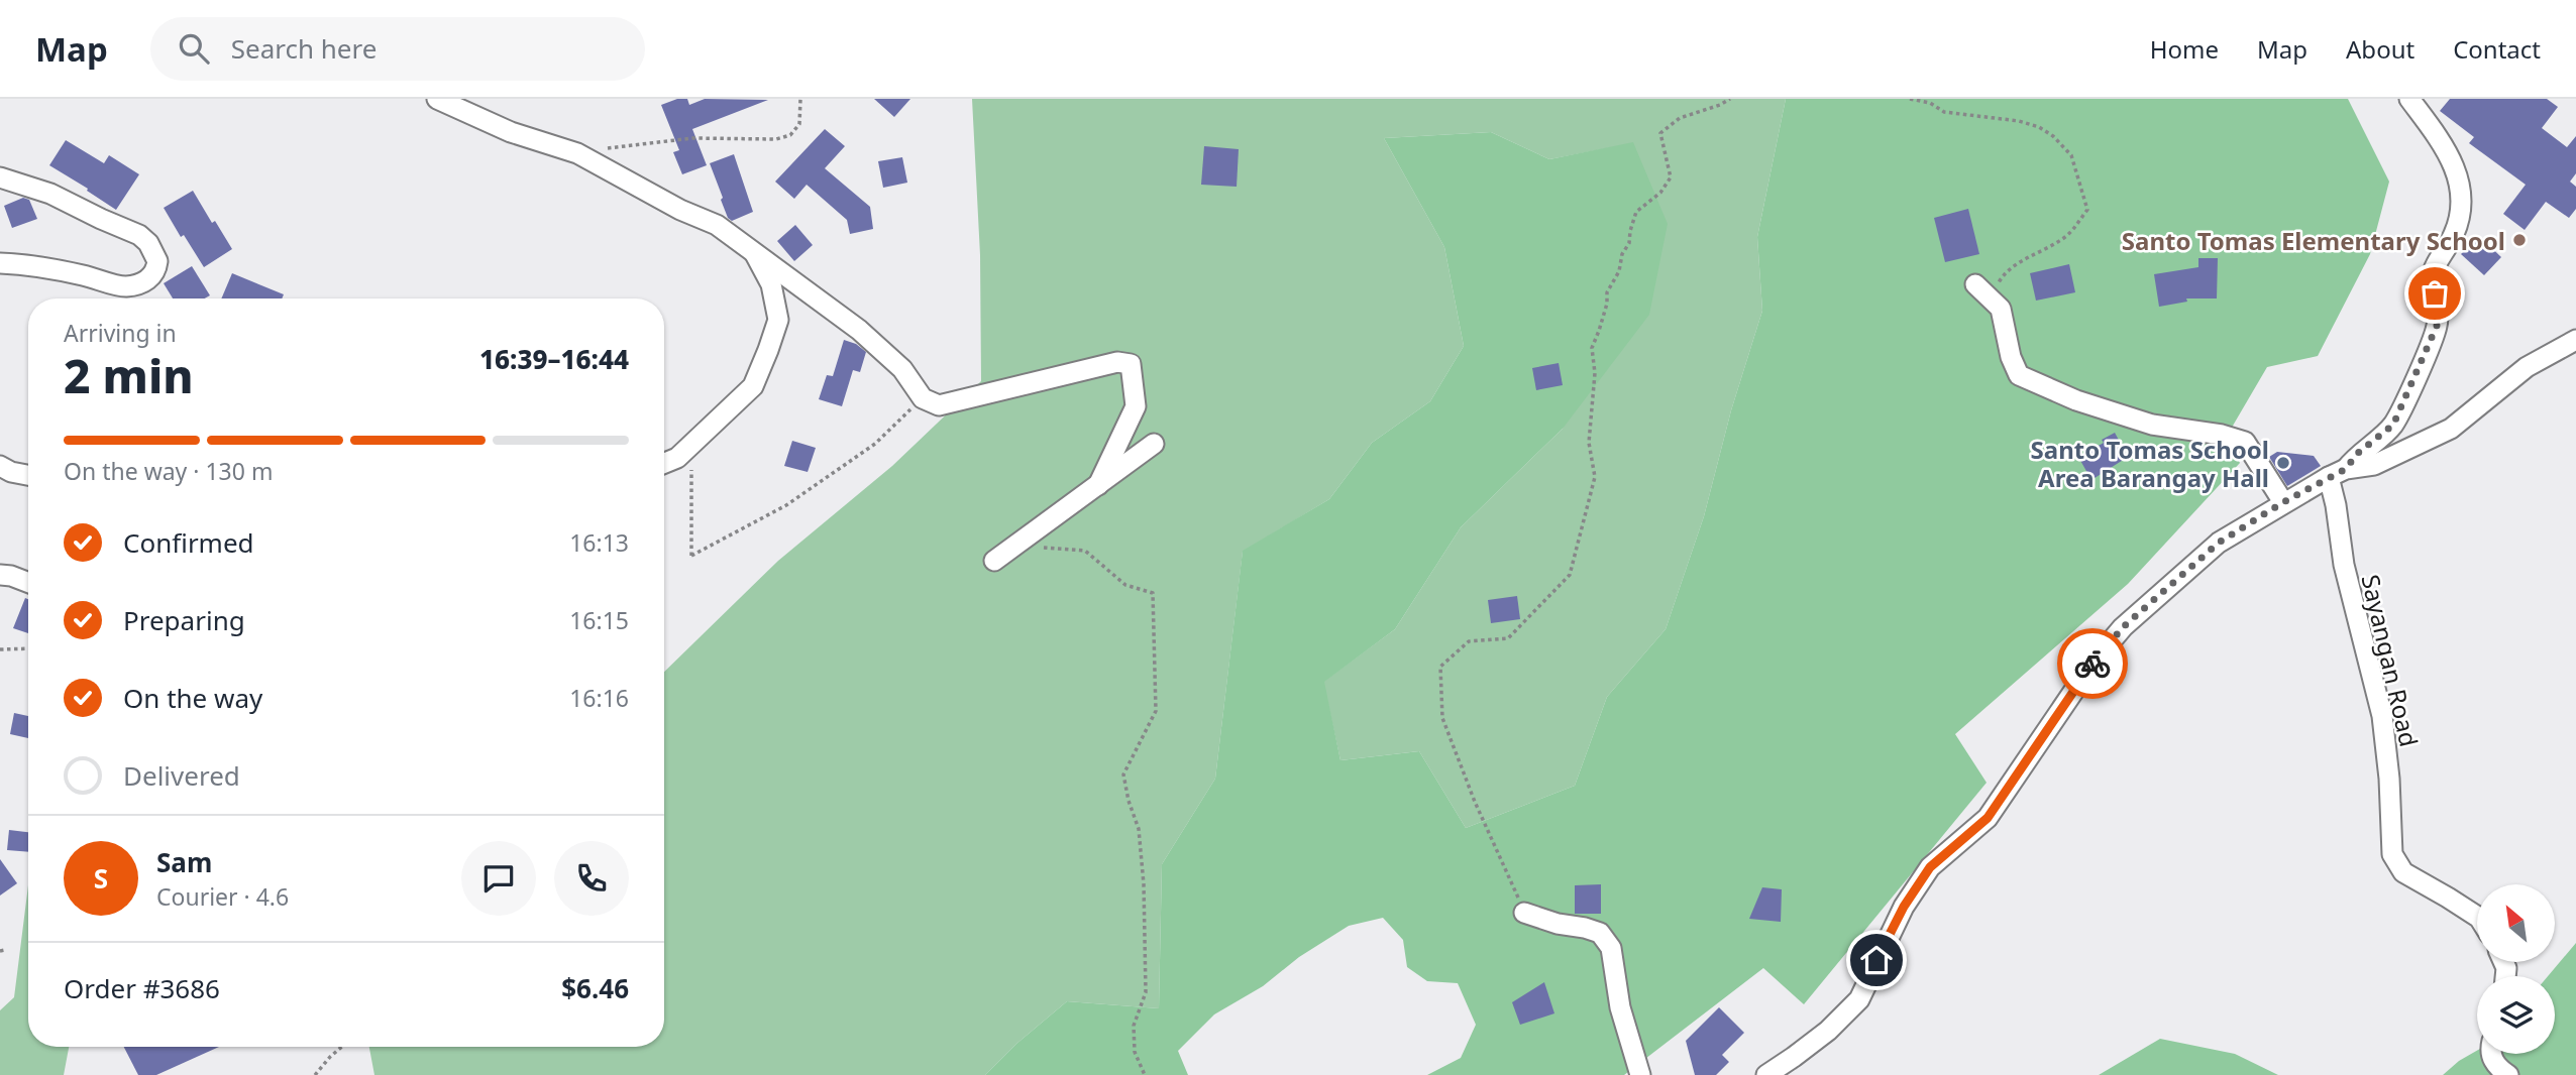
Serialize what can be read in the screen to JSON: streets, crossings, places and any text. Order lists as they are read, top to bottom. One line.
{"streets":{"street":["Sayangan Road"]},"places":["Santo Tomas Elementary School","Santo Tomas School Area Barangay Hall"],"north":"top left","page":{"header":"Map","search":"Search here","nav":["Home","Map","About","Contact"],"heading":["2 min","Arriving in","16:39–16:44"],"panel":["Sam","Courier · 4.6","Order #3686","$6.46"],"bar":"On the way · 130 m","list":[["Confirmed","16:13"],["Preparing","16:15"],["On the way","16:16"],"Delivered"],"round":"S"}}
